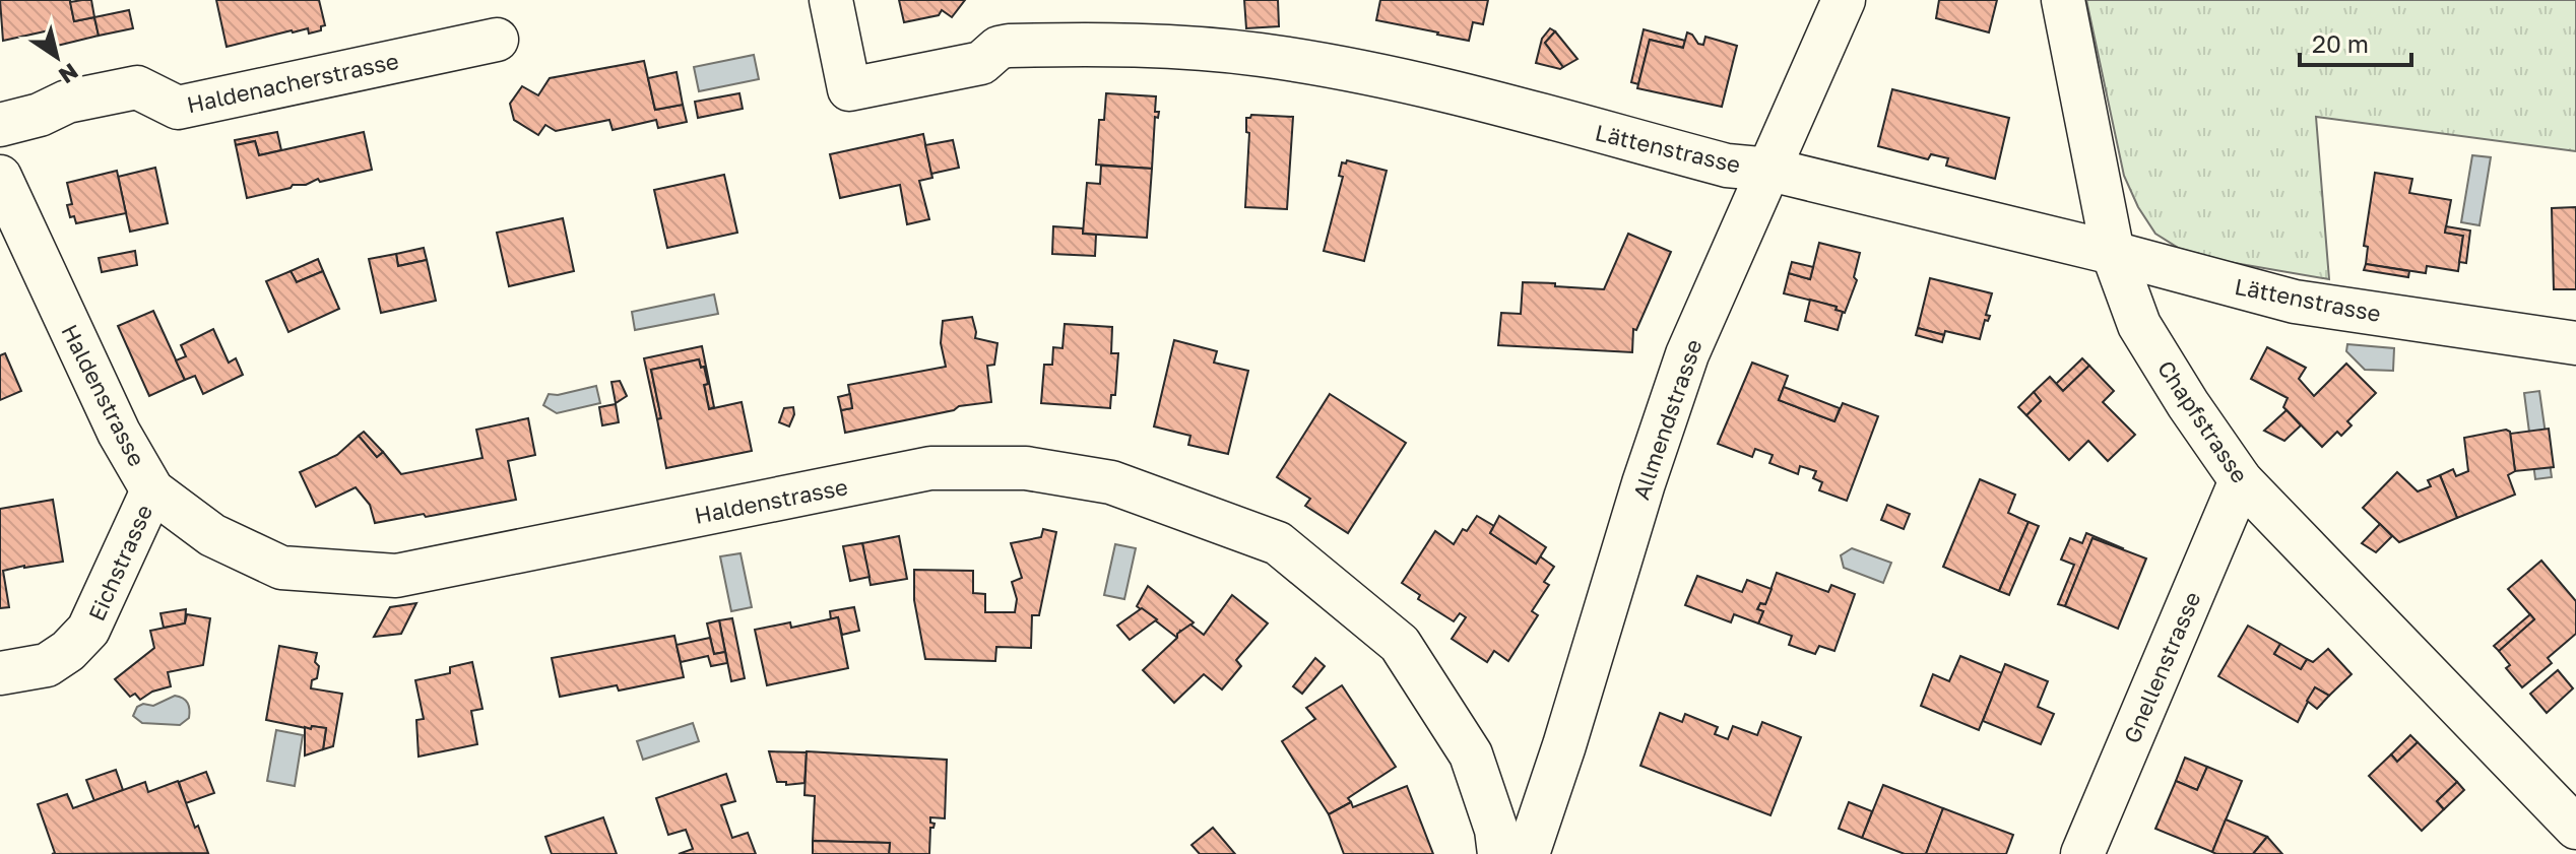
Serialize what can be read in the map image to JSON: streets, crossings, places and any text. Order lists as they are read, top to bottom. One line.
{"streets":{"street":["Haldenacherstrasse","Lättenstrasse","Haldenstrasse","Allmendstrasse","Chapfstrasse","Eichstrasse","Gnellenstrasse"]},"crossings":[["Lättenstrasse","Allmendstrasse"],["Lättenstrasse","Chapfstrasse"],["Haldenstrasse","Eichstrasse"],["Chapfstrasse","Gnellenstrasse"]],"scale_bar":"20 m","north":"bottom right"}
